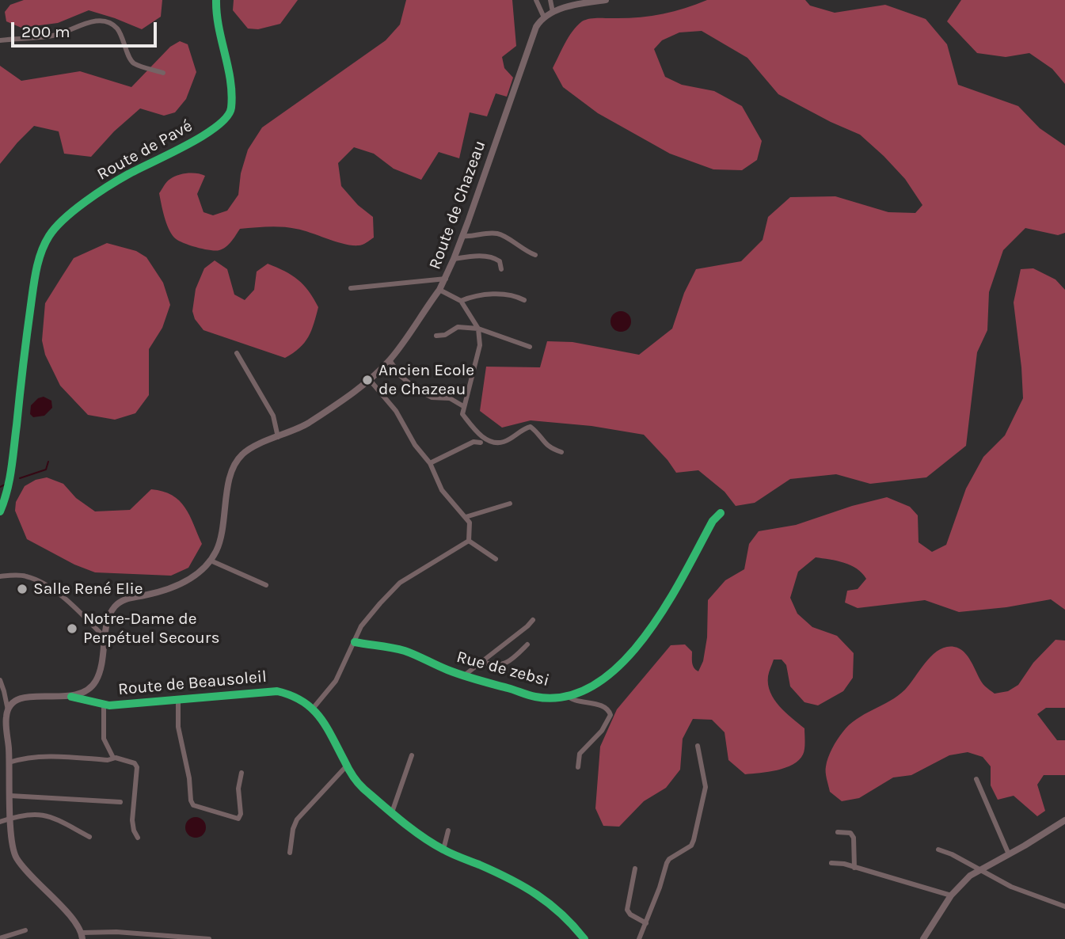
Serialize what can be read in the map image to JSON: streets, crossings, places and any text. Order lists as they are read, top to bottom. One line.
{"streets":{"main road":["Route de Chazeau","Route de Beausoleil"],"street":["Route de Pavé","Rue de zebsi"]},"crossings":[["Route de Chazeau","Route de Beausoleil"]],"places":["Ancien Ecole de Chazeau","Salle René Elie","Notre-Dame de Perpétuel Secours"],"scale_bar":"200 m"}
